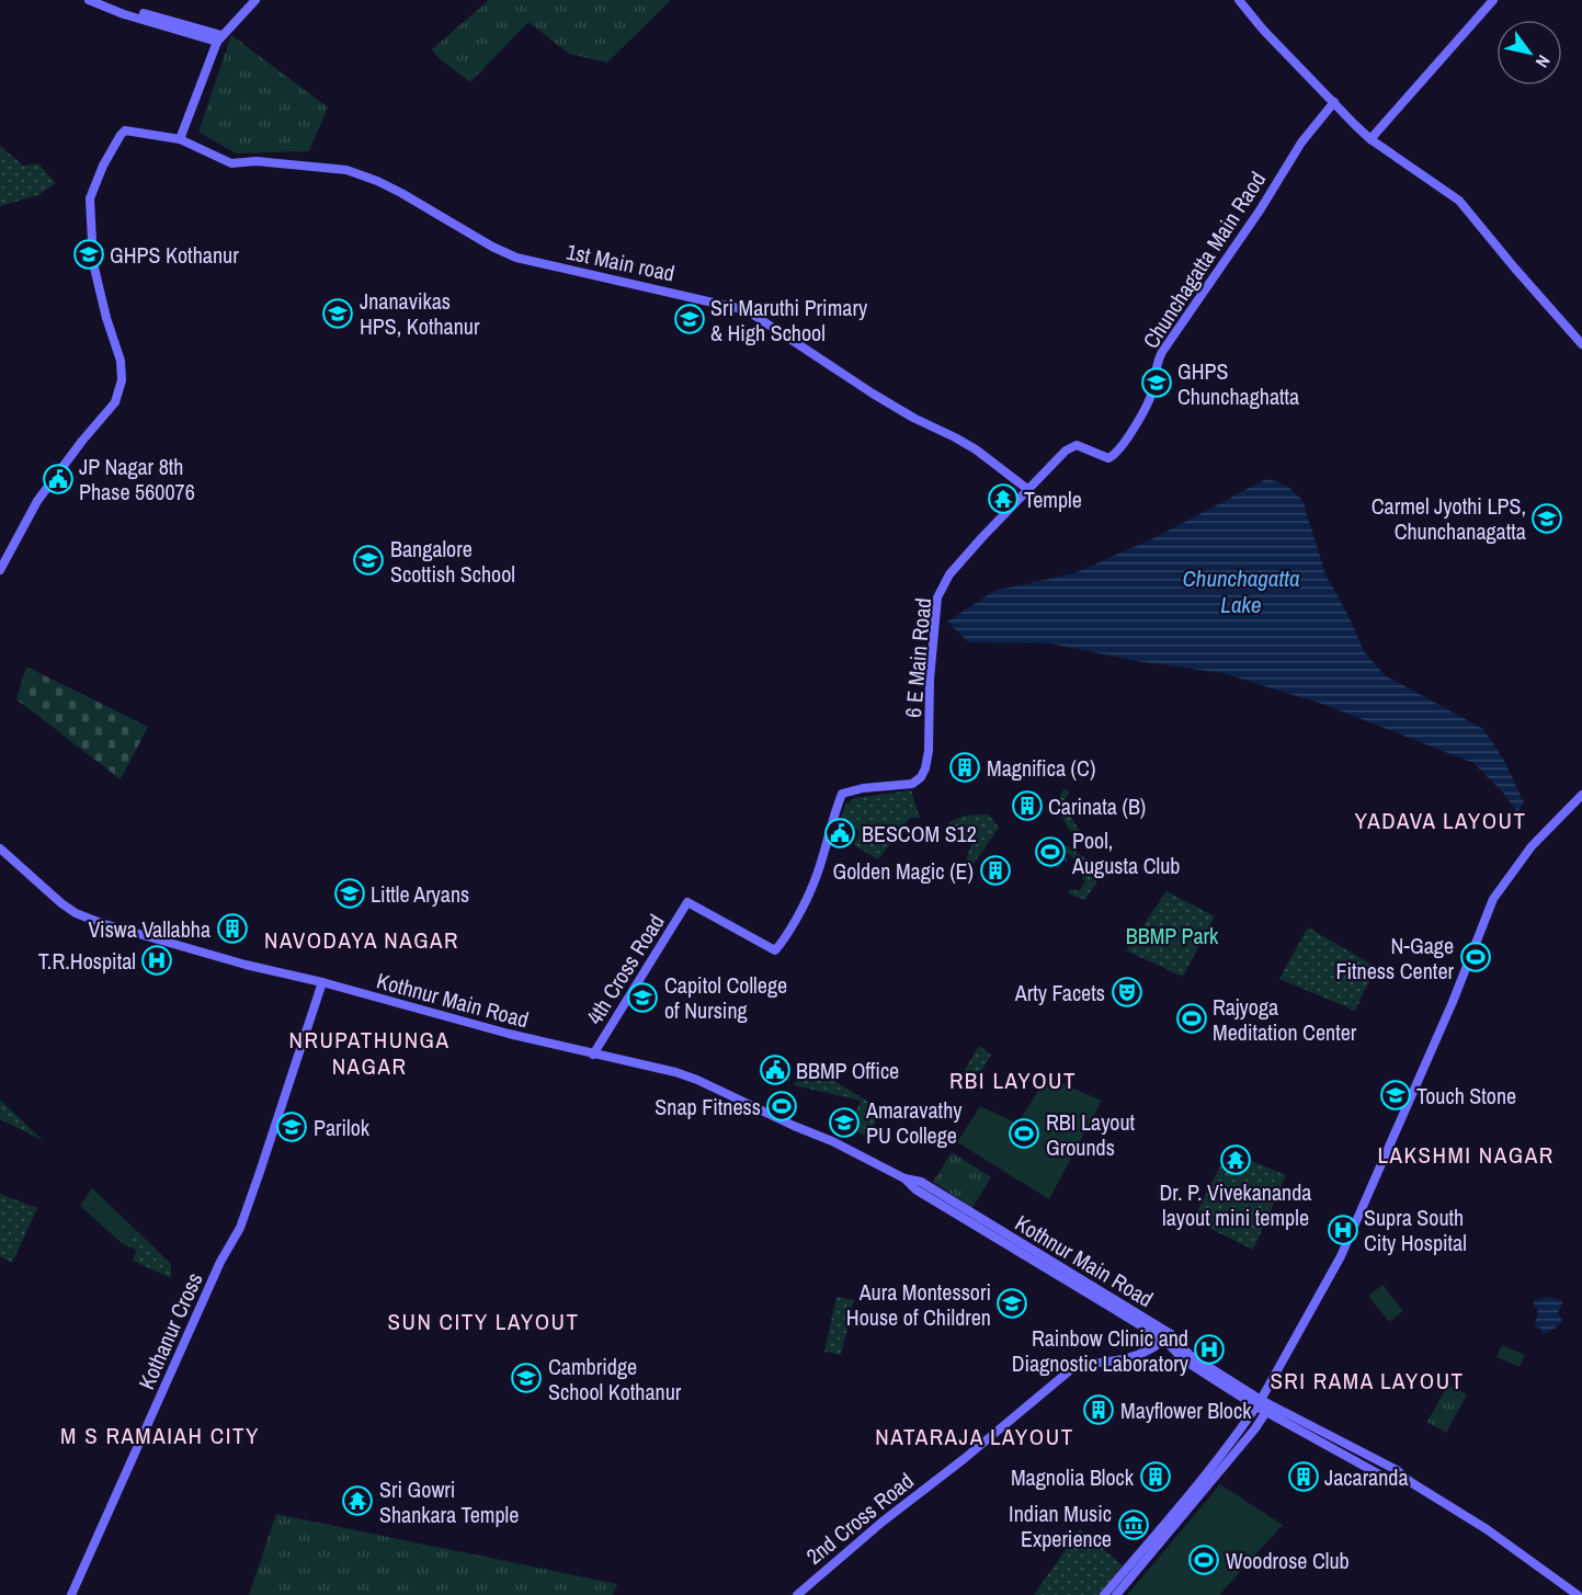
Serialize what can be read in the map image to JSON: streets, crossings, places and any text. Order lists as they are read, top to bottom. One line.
{"streets":{"street":["Chunchagatta Main Raod","1st Main road","6 E Main Road","4th Cross Road","Kothnur Main Road","Kothanur Cross","2nd Cross Road"]},"crossings":[["Chunchagatta Main Raod","1st Main road"],["Chunchagatta Main Raod","6 E Main Road"],["1st Main road","6 E Main Road"],["6 E Main Road","4th Cross Road"],["4th Cross Road","Kothnur Main Road"],["Kothnur Main Road","Kothanur Cross"],["Kothnur Main Road","2nd Cross Road"]],"districts":["YADAVA LAYOUT","NAVODAYA NAGAR","NRUPATHUNGA NAGAR","RBI LAYOUT","LAKSHMI NAGAR","SUN CITY LAYOUT","SRI RAMA LAYOUT","M S RAMAIAH CITY","NATARAJA LAYOUT"],"water":["Chunchagatta Lake"],"parks":["BBMP Park"],"places":{"school or university":["GHPS Kothanur","Jnanavikas HPS, Kothanur","Sri Maruthi Primary & High School","GHPS Chunchaghatta","Carmel Jyothi LPS, Chunchanagatta","Bangalore Scottish School","Little Aryans","Capitol College of Nursing","Touch Stone","Amaravathy PU College","Parilok","Aura Montessori House of Children","Cambridge School Kothanur"],"public building":["JP Nagar 8th Phase 560076","BESCOM S12","BBMP Office"],"temple":["Temple","Dr. P. Vivekananda layout mini temple","Sri Gowri Shankara Temple"],"building":["Magnifica (C)","Carinata (B)","Golden Magic (E)","Viswa Vallabha","Mayflower Block","Magnolia Block","Jacaranda"],"sports":["Pool, Augusta Club","N-Gage Fitness Center","Rajyoga Meditation Center","Snap Fitness","RBI Layout Grounds","Woodrose Club"],"hospital":["T.R.Hospital","Supra South City Hospital","Rainbow Clinic and Diagnostic Laboratory"],"theatre":["Arty Facets"],"museum":["Indian Music Experience"]},"north":"bottom right"}
